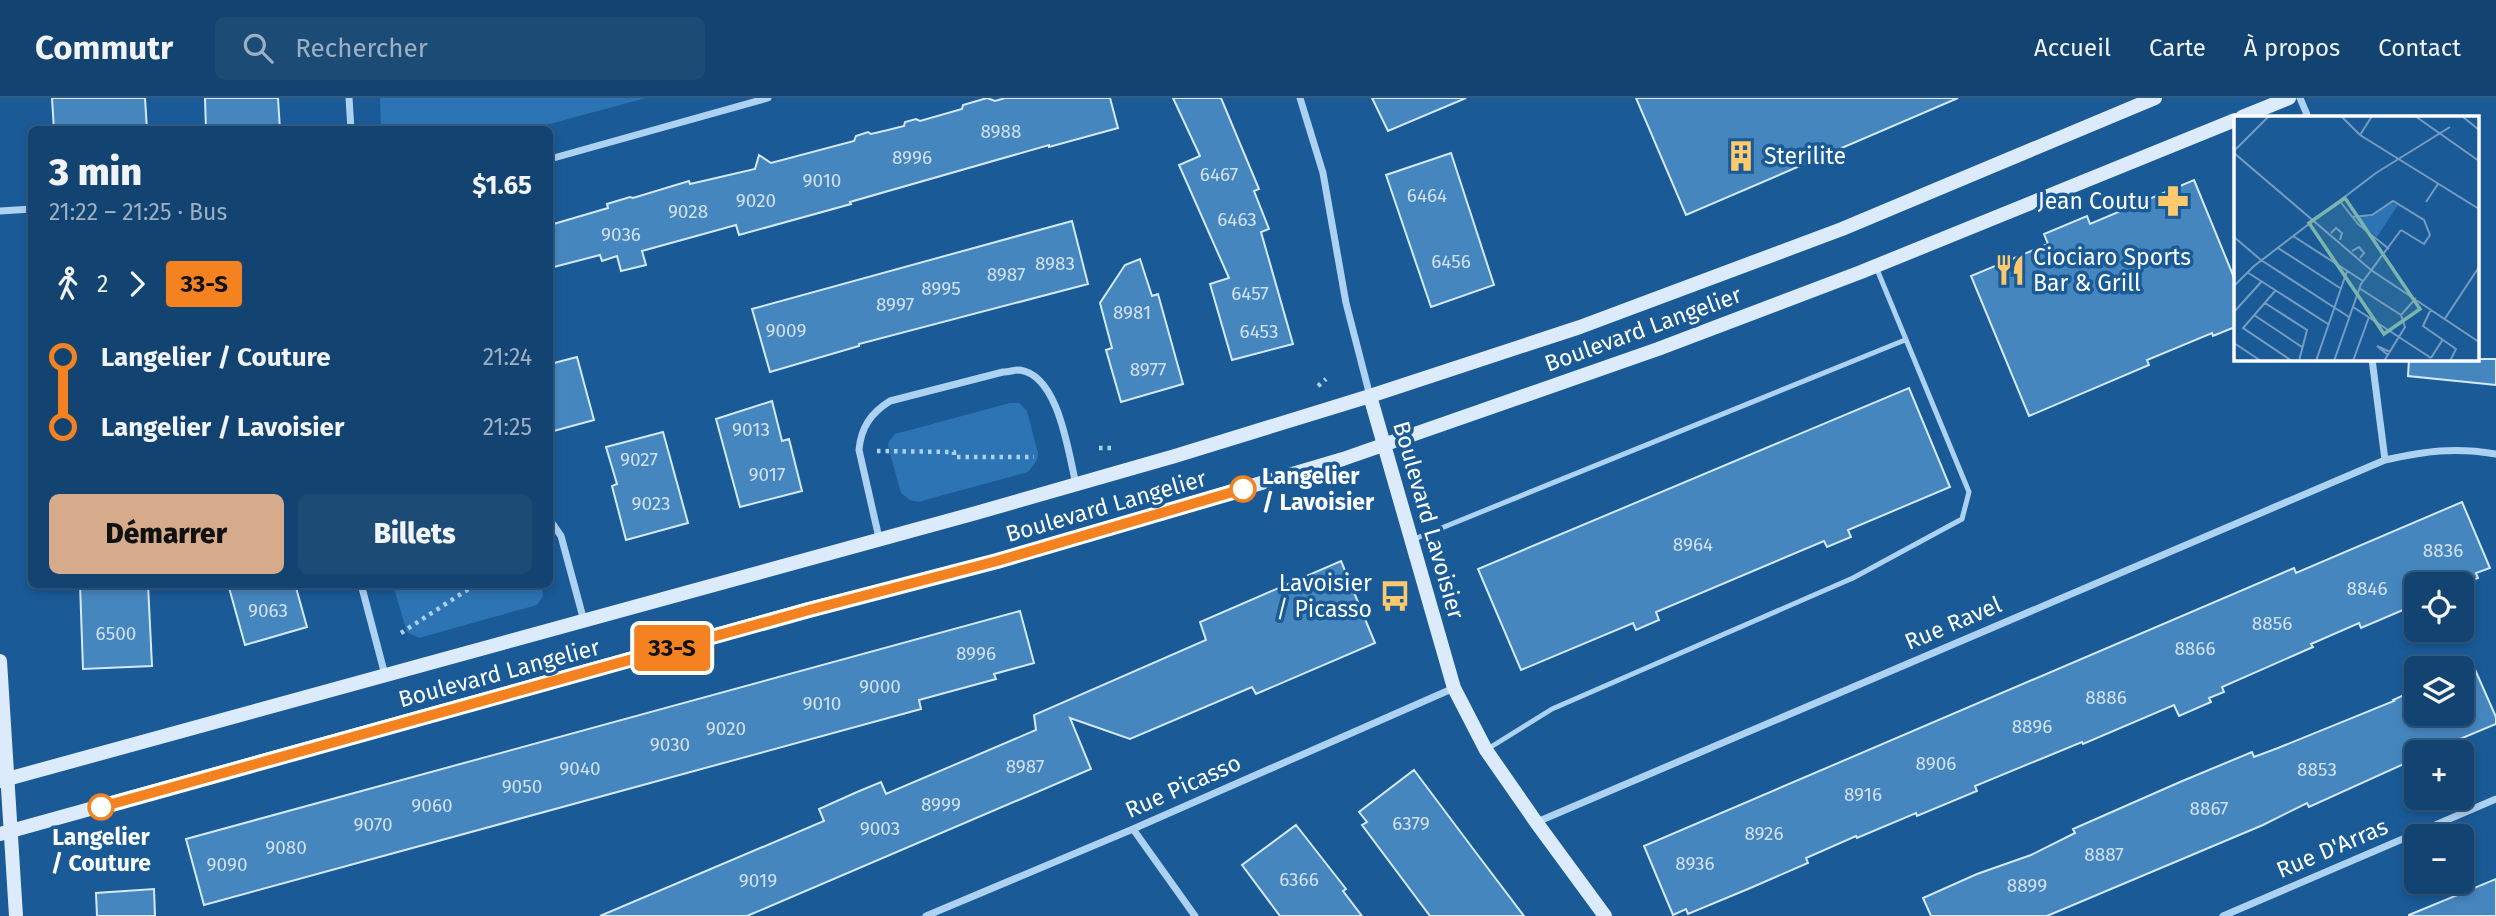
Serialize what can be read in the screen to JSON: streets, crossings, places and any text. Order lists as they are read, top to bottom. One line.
{"streets":{"main road":["Boulevard Langelier","Boulevard Lavoisier"],"street":["Rue Ravel","Rue Picasso","Rue D'Arras"]},"crossings":[["Boulevard Langelier","Boulevard Lavoisier"],["Boulevard Lavoisier","Rue Ravel"],["Boulevard Lavoisier","Rue Picasso"]],"places":{"building":["Sterilite"],"pharmacy":["Jean Coutu"],"restaurant":["Ciociaro Sports Bar & Grill"],"other":["Langelier / Lavoisier","Langelier / Couture"],"bus stop":["Lavoisier / Picasso"]},"lines":["bus line 33-S"],"house_numbers":["8988","8996","6467","9010","6464","9020","9028","6463","9036","6456","8983","8987","8995","6457","8997","8981","9009","6453","8977","9013","9027","9017","9023","8964","8836","8846","9063","8856","6500","8866","8996","9000","8886","9010","8896","9020","9030","8906","8987","9040","8853","9050","8916","8999","9060","8867","6379","9070","9003","8926","9080","8887","8936","9090","6366","9019","8899"],"page":{"header":"Commutr","search":"Rechercher","nav":["Accueil","Carte","À propos","Contact"],"on_map":"33-S","heading":["3 min","21:22 – 21:25 · Bus","$1.65"],"legs":["2","33-S"],"list":[{"name":"Langelier / Couture","value":"21:24"},{"name":"Langelier / Lavoisier","value":"21:25"}],"buttons":["Démarrer","Billets"],"map_buttons":["+","−"]}}
